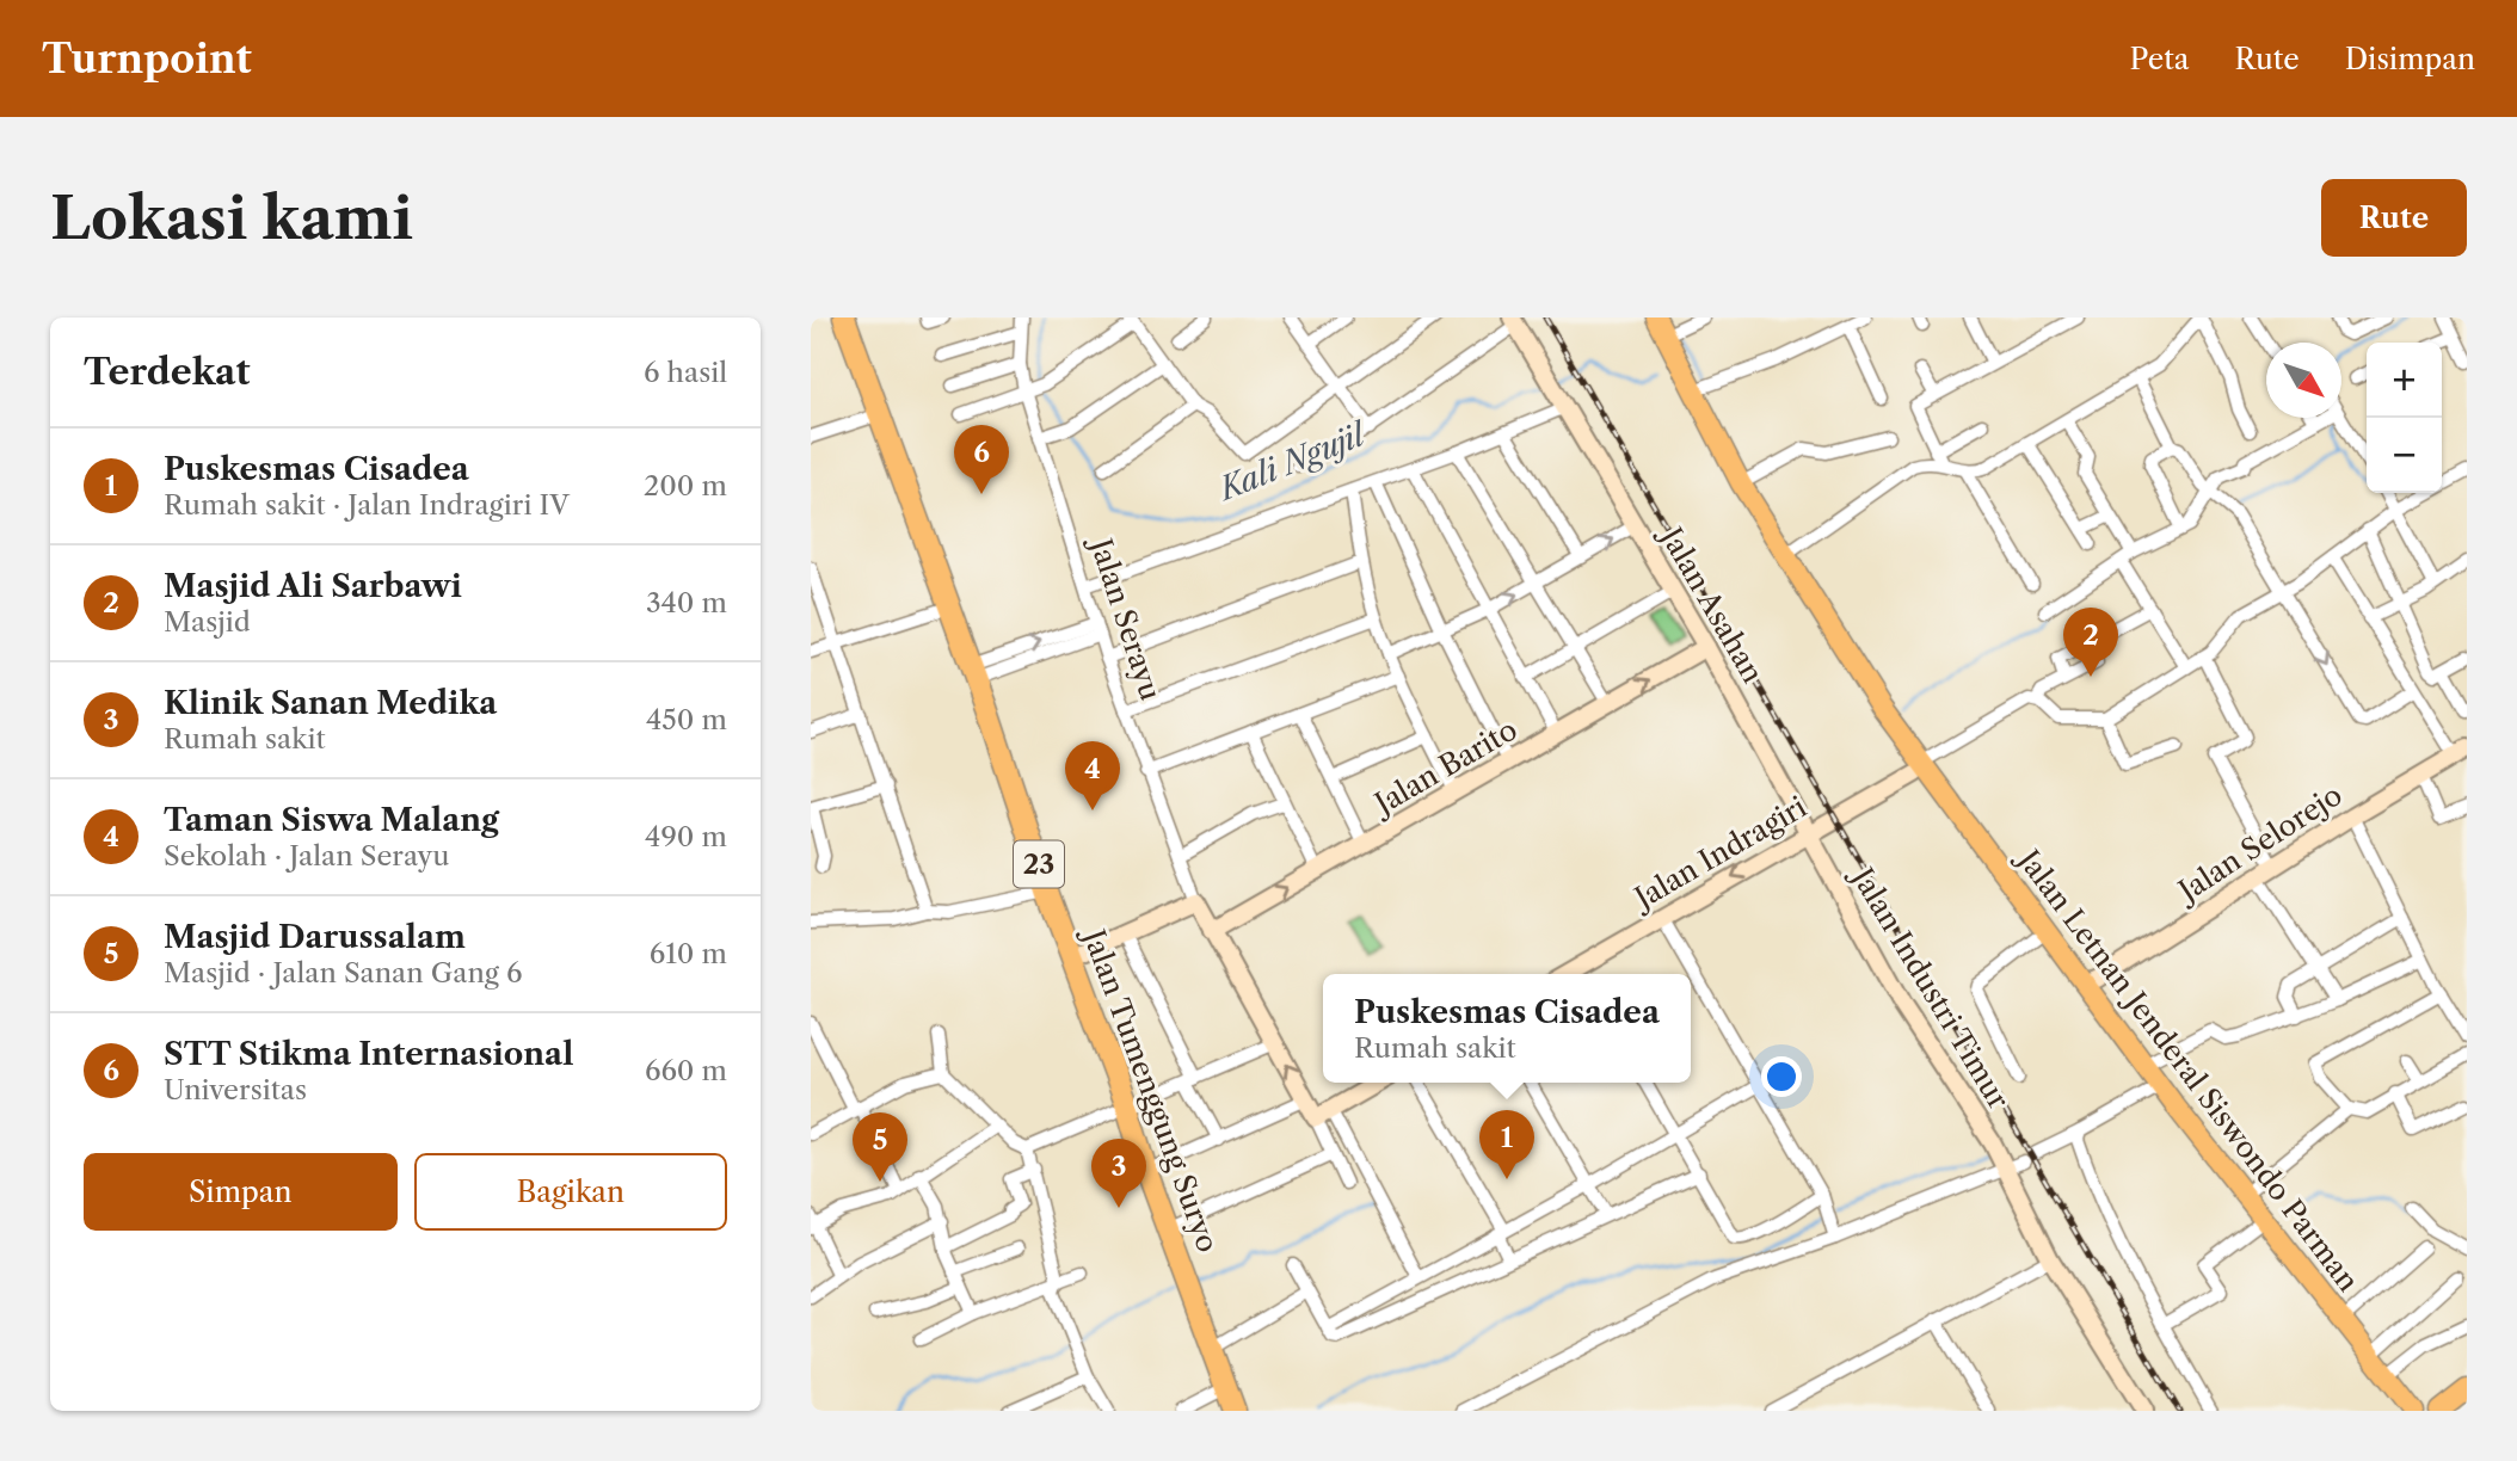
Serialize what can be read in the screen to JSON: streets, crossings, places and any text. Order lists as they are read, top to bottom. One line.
{"streets":{"highway":["23","Jalan Tumenggung Suryo"],"main road":["Jalan Letnan Jenderal Siswondo Parman"],"street":["Jalan Asahan","Jalan Serayu","Jalan Barito","Jalan Selorejo","Jalan Indragiri","Jalan Industri Timur"]},"crossings":[["Jalan Asahan","Jalan Barito"],["Jalan Asahan","Jalan Indragiri"],["Jalan Asahan","Jalan Industri Timur"],["Jalan Serayu","Jalan Barito"],["Jalan Selorejo","Jalan Letnan Jenderal Siswondo Parman"],["Jalan Indragiri","Jalan Industri Timur"],["Jalan Indragiri","Jalan Letnan Jenderal Siswondo Parman"]],"one_way":["Jalan Indragiri"],"water":["Kali Ngujil"],"north":"bottom right","page":{"header":"Turnpoint","nav":["Peta","Rute","Disimpan"],"buttons":["Rute",["Simpan","Bagikan"]],"title":"Lokasi kami","heading":["Terdekat","6 hasil"],"map_buttons":["+","−"],"pins":["6","2","4","1","5","3"],"list":[{"mark":"1","name":"Puskesmas Cisadea","note":"Rumah sakit · Jalan Indragiri IV","value":"200 m"},{"mark":"2","name":"Masjid Ali Sarbawi","note":"Masjid","value":"340 m"},{"mark":"3","name":"Klinik Sanan Medika","note":"Rumah sakit","value":"450 m"},{"mark":"4","name":"Taman Siswa Malang","note":"Sekolah · Jalan Serayu","value":"490 m"},{"mark":"5","name":"Masjid Darussalam","note":"Masjid · Jalan Sanan Gang 6","value":"610 m"},{"mark":"6","name":"STT Stikma Internasional","note":"Universitas","value":"660 m"}],"popup":["Puskesmas Cisadea","Rumah sakit"]}}
